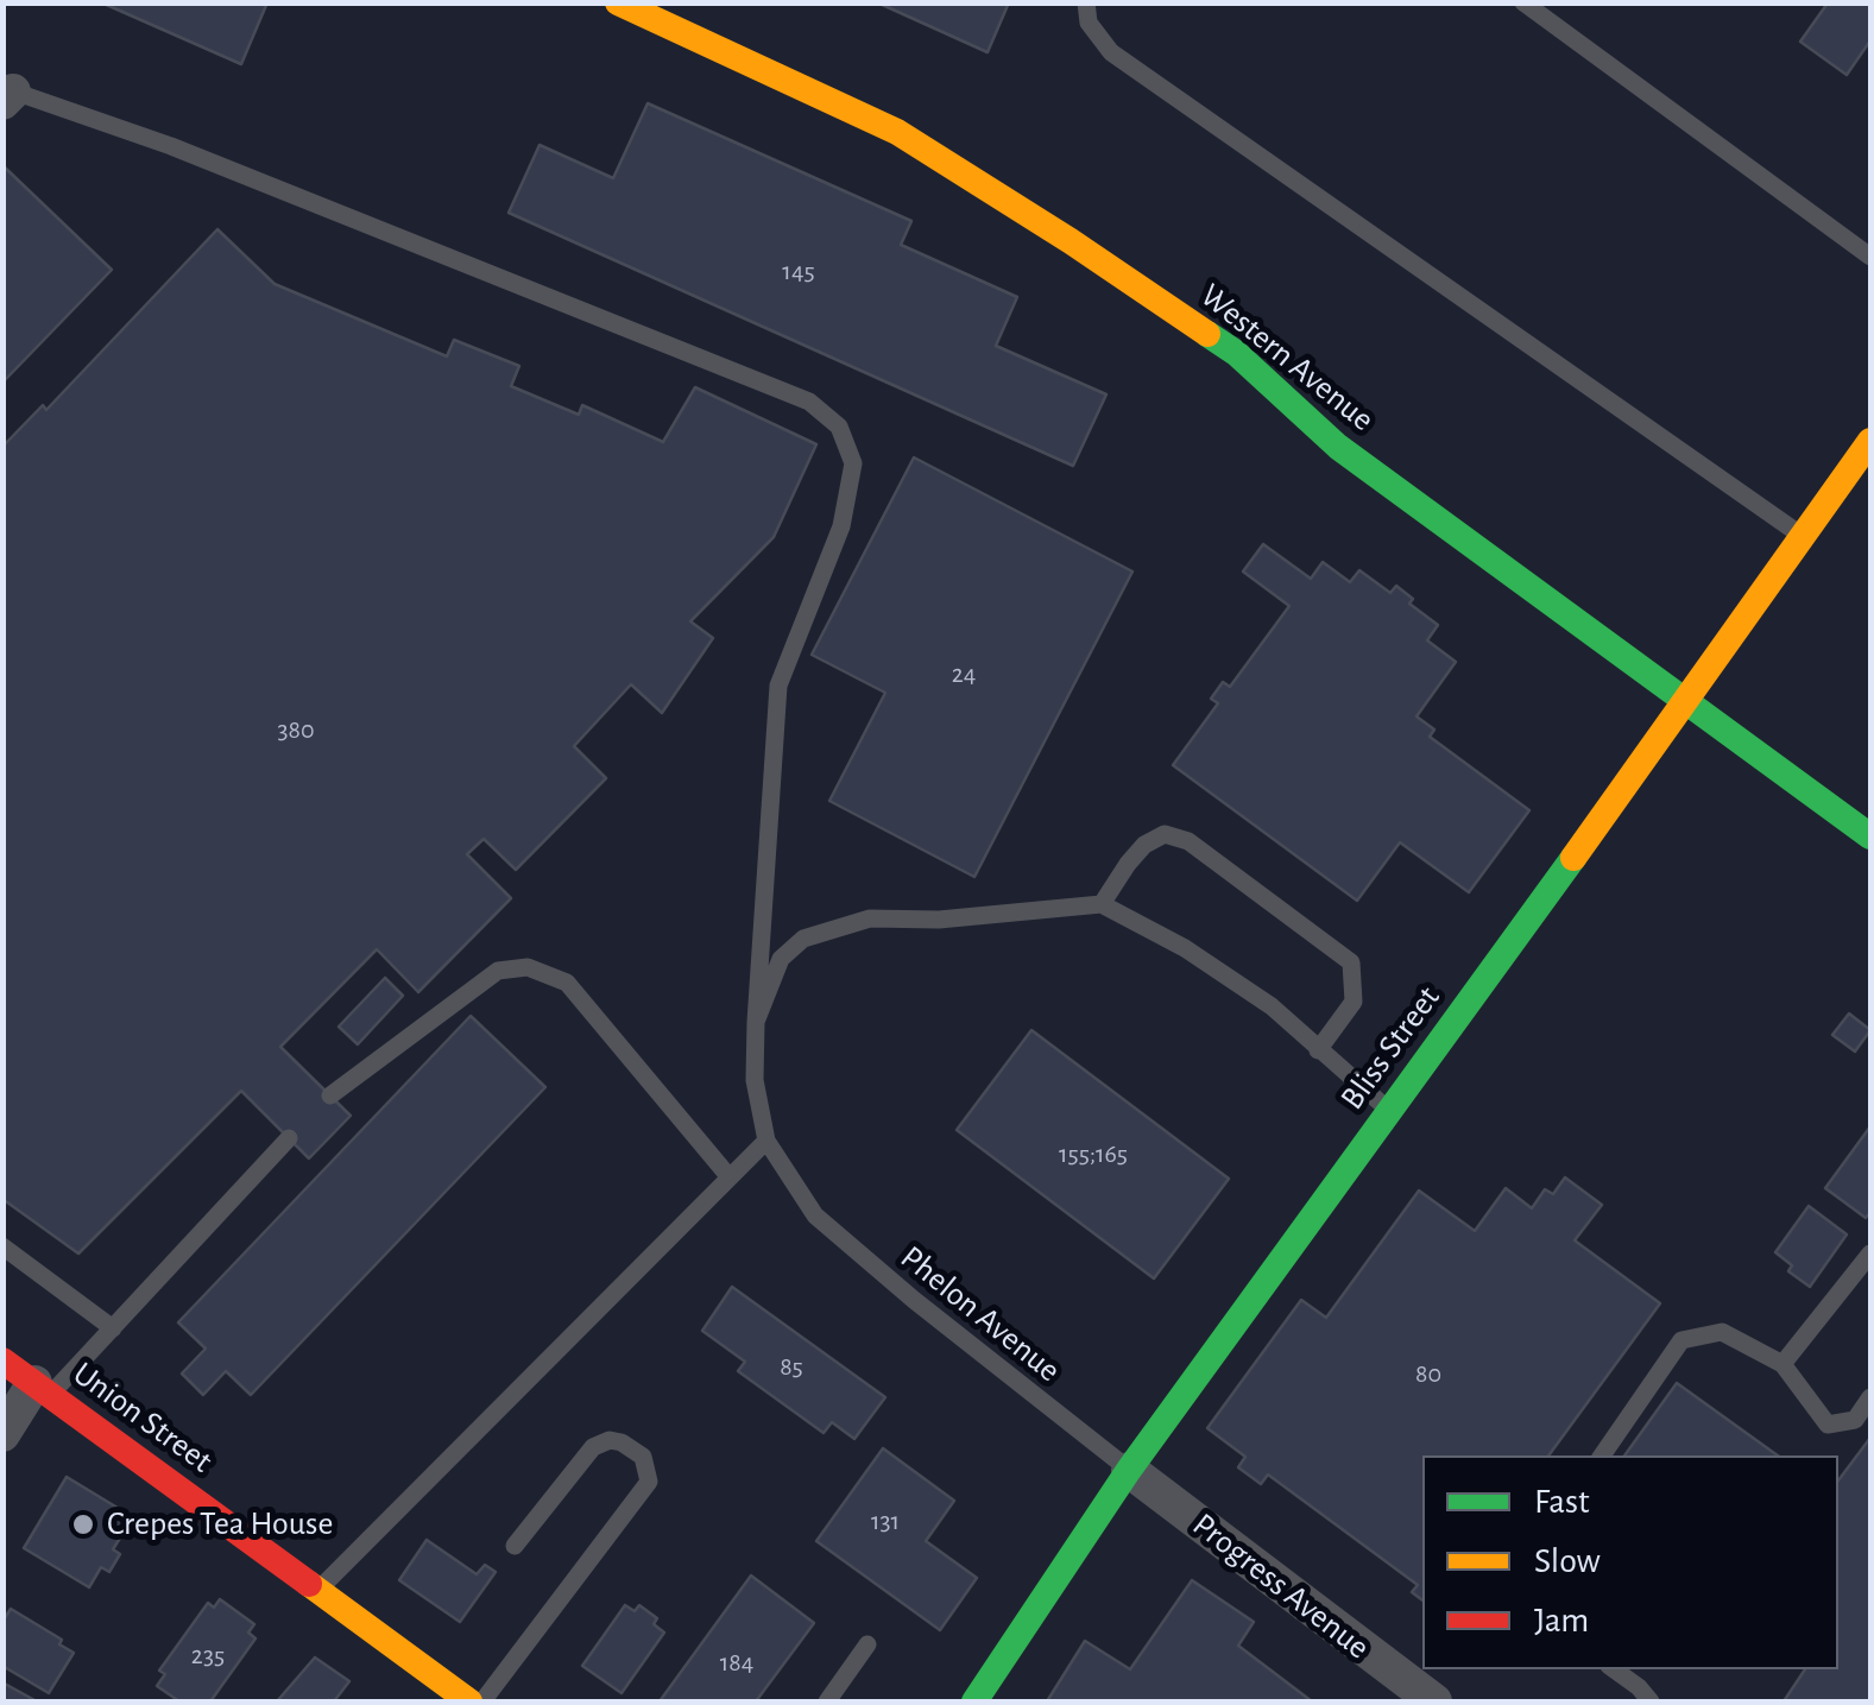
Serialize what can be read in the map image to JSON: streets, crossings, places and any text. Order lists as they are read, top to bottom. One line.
{"streets":{"street":["Western Avenue","Bliss Street","Union Street","Progress Avenue"],"lane":["Phelon Avenue"]},"crossings":[["Western Avenue","Bliss Street"],["Bliss Street","Phelon Avenue"],["Bliss Street","Progress Avenue"],["Phelon Avenue","Progress Avenue"]],"places":["Crepes Tea House"],"house_numbers":["145","24","380","155;165","85","80","131","235","184"],"legend":["Fast","Slow","Jam"]}
